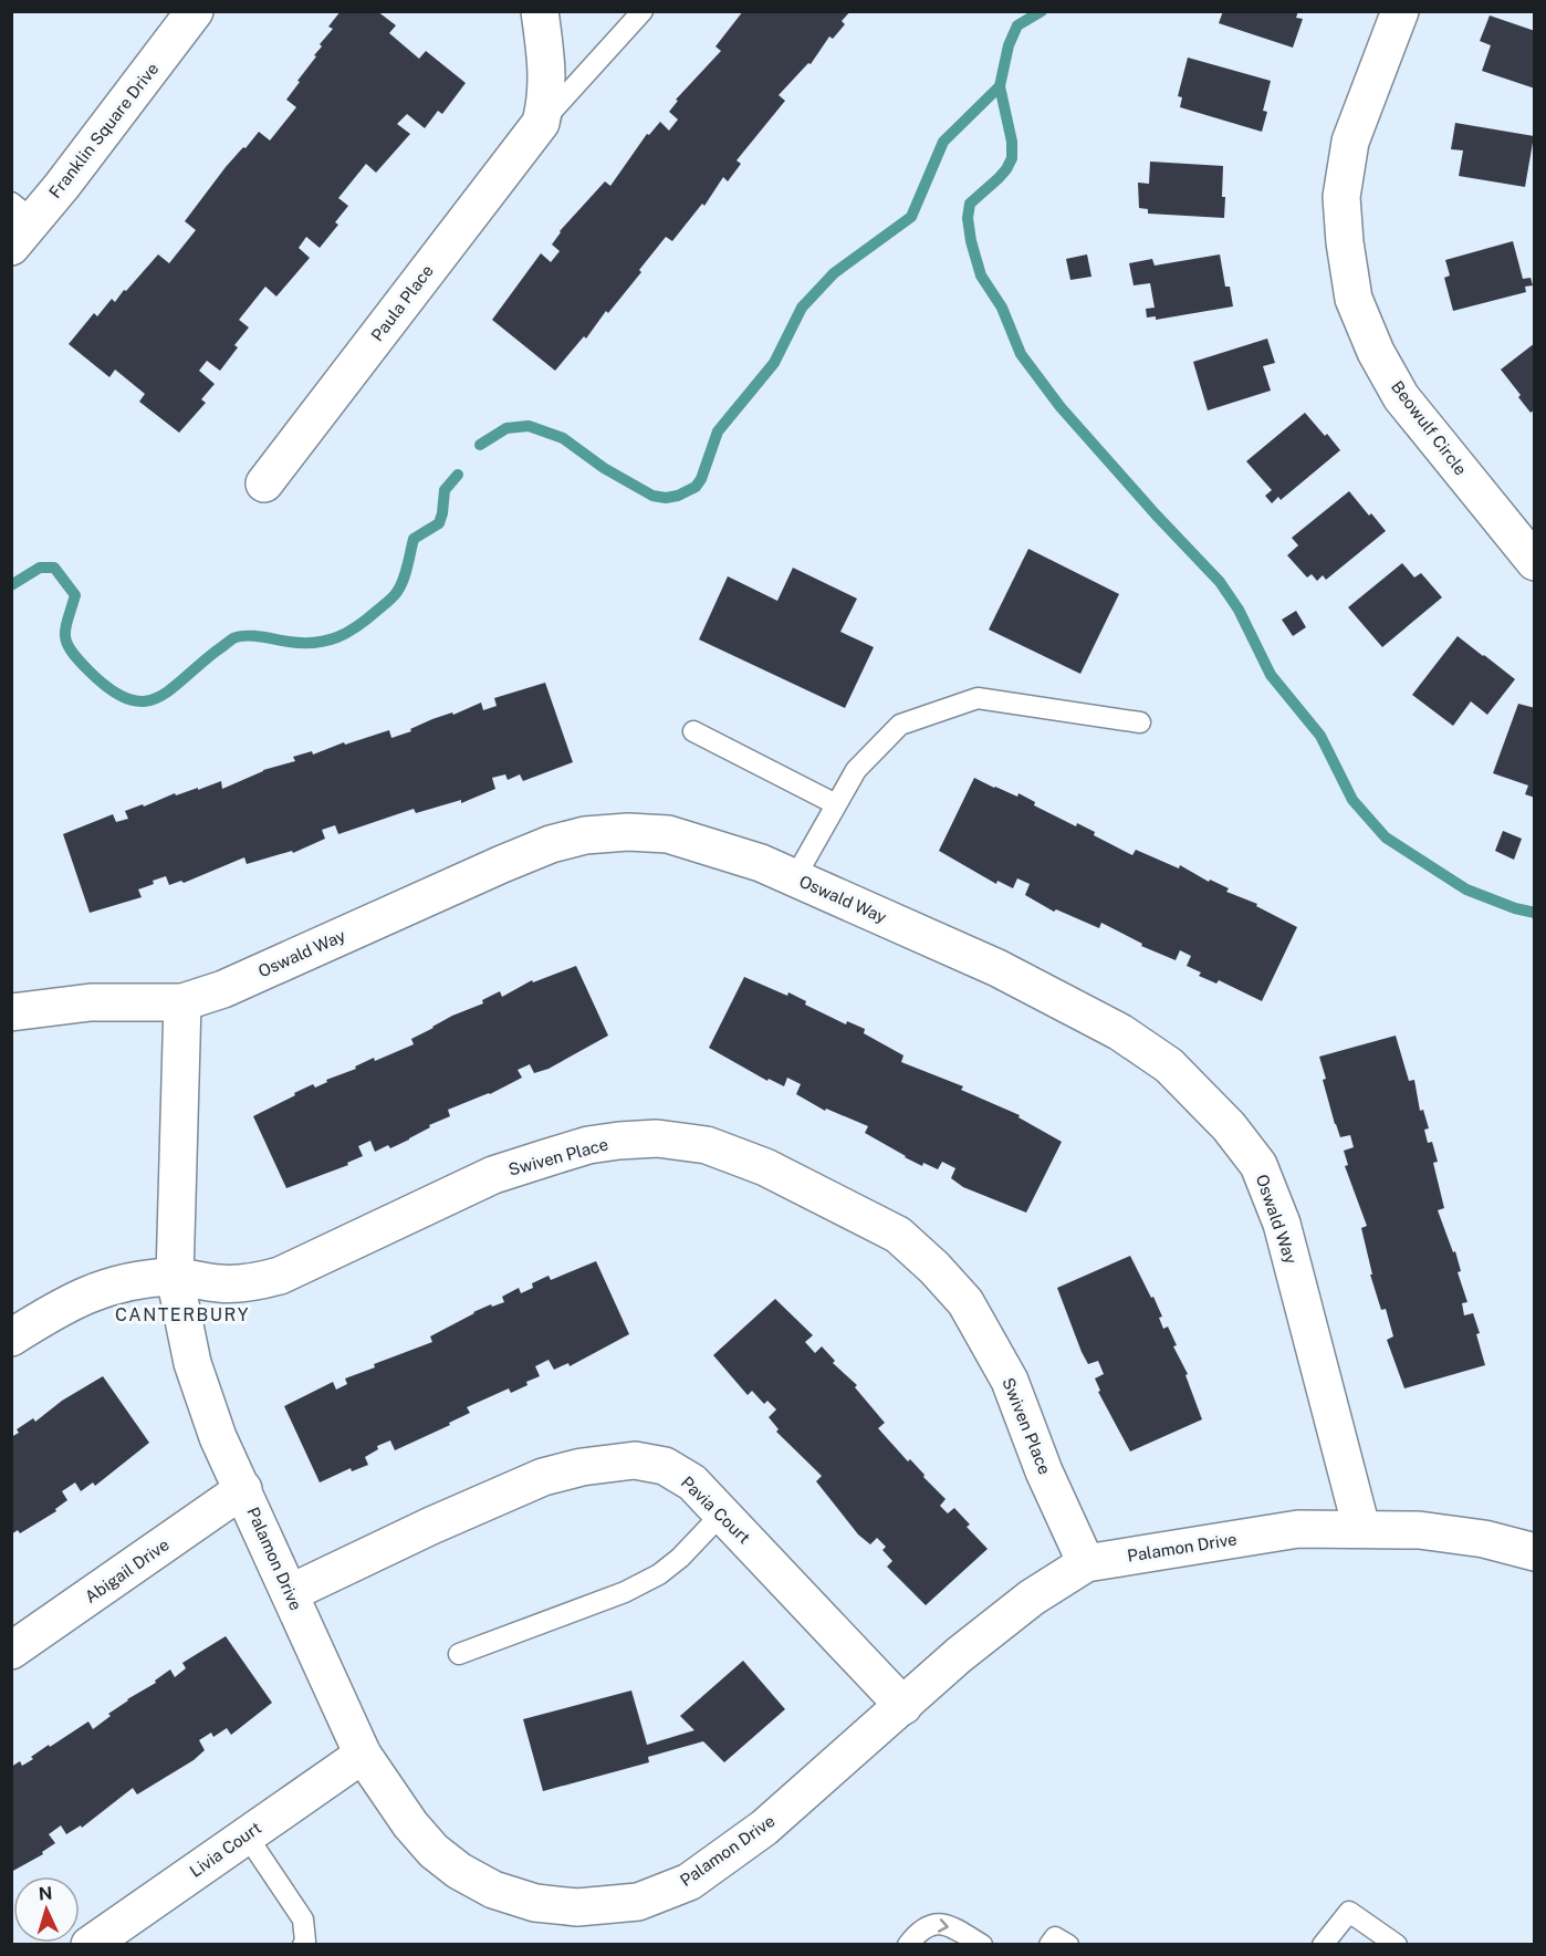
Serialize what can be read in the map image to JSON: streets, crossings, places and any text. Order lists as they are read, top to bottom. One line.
{"streets":{"street":["Franklin Square Drive","Paula Place","Beowulf Circle","Oswald Way","Swiven Place","Pavia Court","Palamon Drive","Abigail Drive","Livia Court"]},"crossings":[["Oswald Way","Palamon Drive"],["Swiven Place","Palamon Drive"],["Pavia Court","Palamon Drive"],["Palamon Drive","Abigail Drive"],["Palamon Drive","Livia Court"]],"districts":["CANTERBURY"],"north":"top"}
